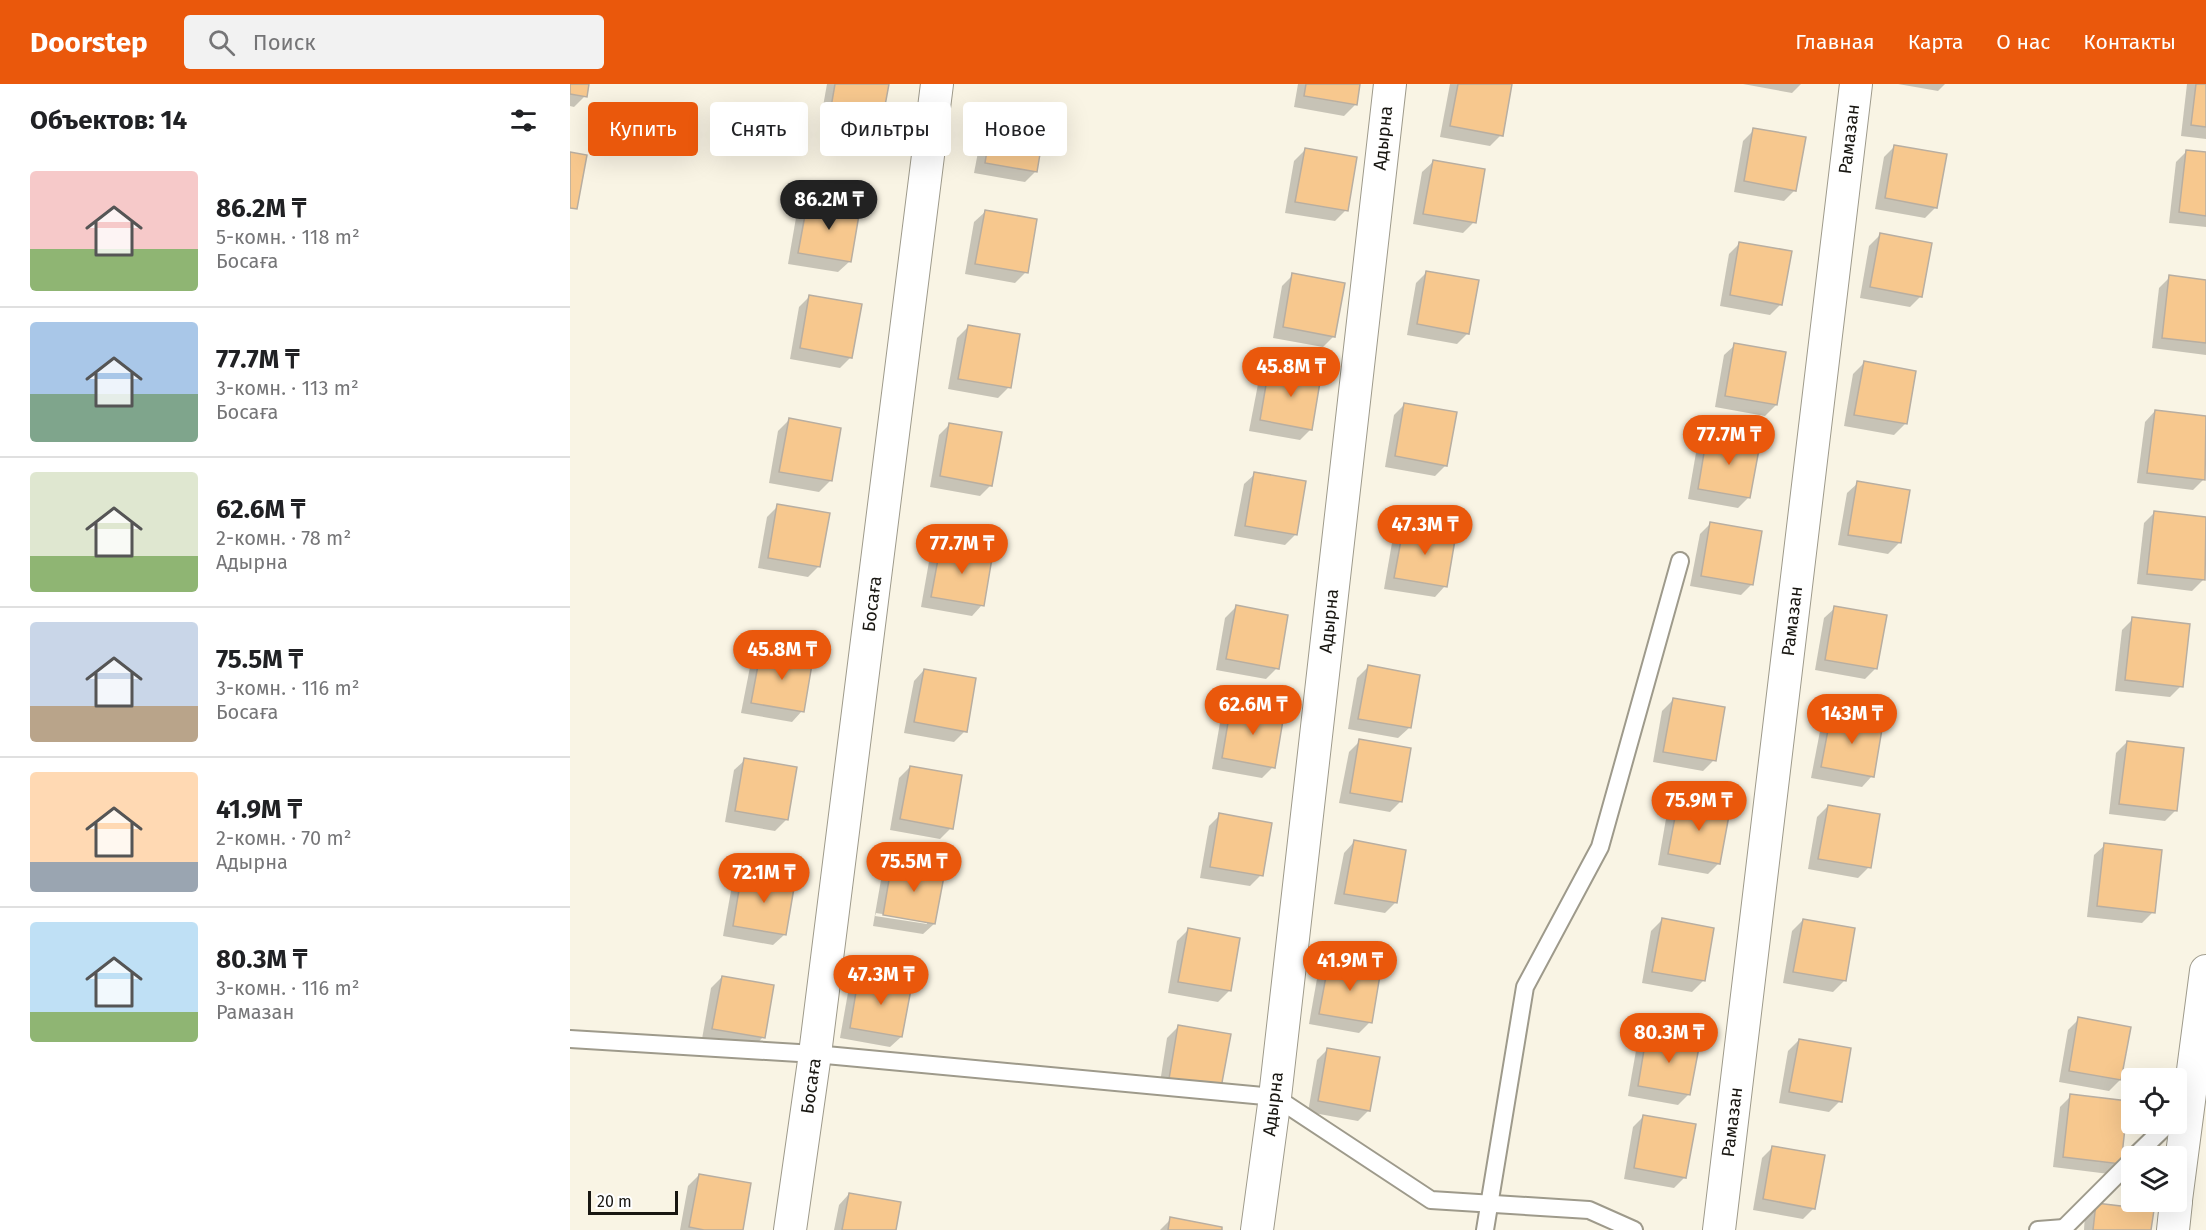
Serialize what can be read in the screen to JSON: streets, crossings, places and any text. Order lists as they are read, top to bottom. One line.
{"streets":{"street":["Адырна","Рамазан","Босаға"]},"scale_bar":"20 m","page":{"header":"Doorstep","search":"Поиск","nav":["Главная","Карта","О нас","Контакты"],"heading":"Объектов: 14","chip":["Купить","Снять","Фильтры","Новое"],"list":[{"name":"86.2M ₸","note":"5-комн. · 118 m² · Босаға"},{"name":"77.7M ₸","note":"3-комн. · 113 m² · Босаға"},{"name":"62.6M ₸","note":"2-комн. · 78 m² · Адырна"},{"name":"75.5M ₸","note":"3-комн. · 116 m² · Босаға"},{"name":"41.9M ₸","note":"2-комн. · 70 m² · Адырна"},{"name":"80.3M ₸","note":"3-комн. · 116 m² · Рамазан"}],"price":["86.2M ₸","45.8M ₸","77.7M ₸","47.3M ₸","77.7M ₸","45.8M ₸","62.6M ₸","143M ₸","75.9M ₸","75.5M ₸","72.1M ₸","41.9M ₸","47.3M ₸","80.3M ₸"],"scale":"20 m"}}
